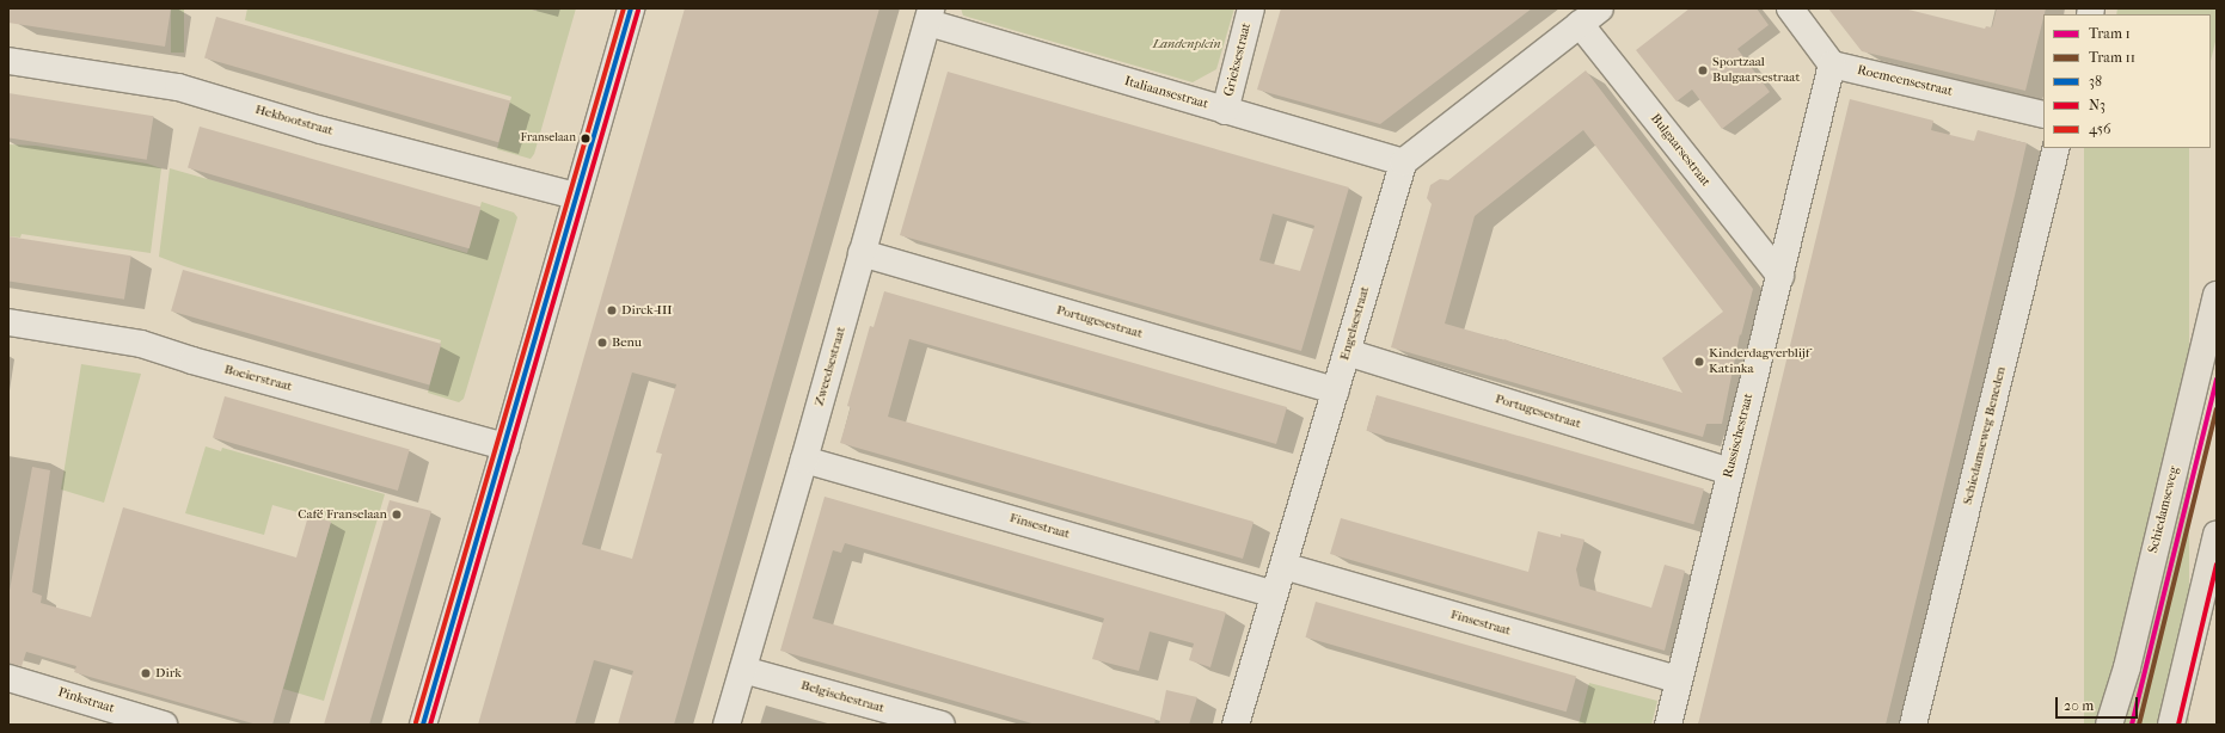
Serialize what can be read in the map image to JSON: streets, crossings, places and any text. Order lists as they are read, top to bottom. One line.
{"streets":{"main road":["Schiedamseweg"],"street":["Grieksestraat","Roemeensestraat","Italiaansestraat","Hekbootstraat","Bulgaarsestraat","Portugesestraat","Engelsestraat","Zweedsestraat","Boeierstraat","Russischestraat","Schiedamseweg Beneden","Finsestraat","Belgischestraat","Pinkstraat"]},"crossings":[["Grieksestraat","Italiaansestraat"],["Roemeensestraat","Russischestraat"],["Italiaansestraat","Engelsestraat"],["Italiaansestraat","Zweedsestraat"],["Bulgaarsestraat","Russischestraat"],["Portugesestraat","Engelsestraat"],["Portugesestraat","Zweedsestraat"],["Portugesestraat","Russischestraat"],["Engelsestraat","Finsestraat"],["Zweedsestraat","Finsestraat"],["Zweedsestraat","Belgischestraat"],["Russischestraat","Finsestraat"]],"parks":["Landenplein"],"places":["Sportzaal Bulgaarsestraat","Franselaan","Dirck-III","Benu","Kinderdagverblijf Katinka","Café Franselaan","Dirk"],"lines":["transit line 38","transit line 456","transit line N3","tram line 1","tram line 11"],"legend":["Tram 1","Tram 11","38","N3","456"],"scale_bar":"20 m"}
